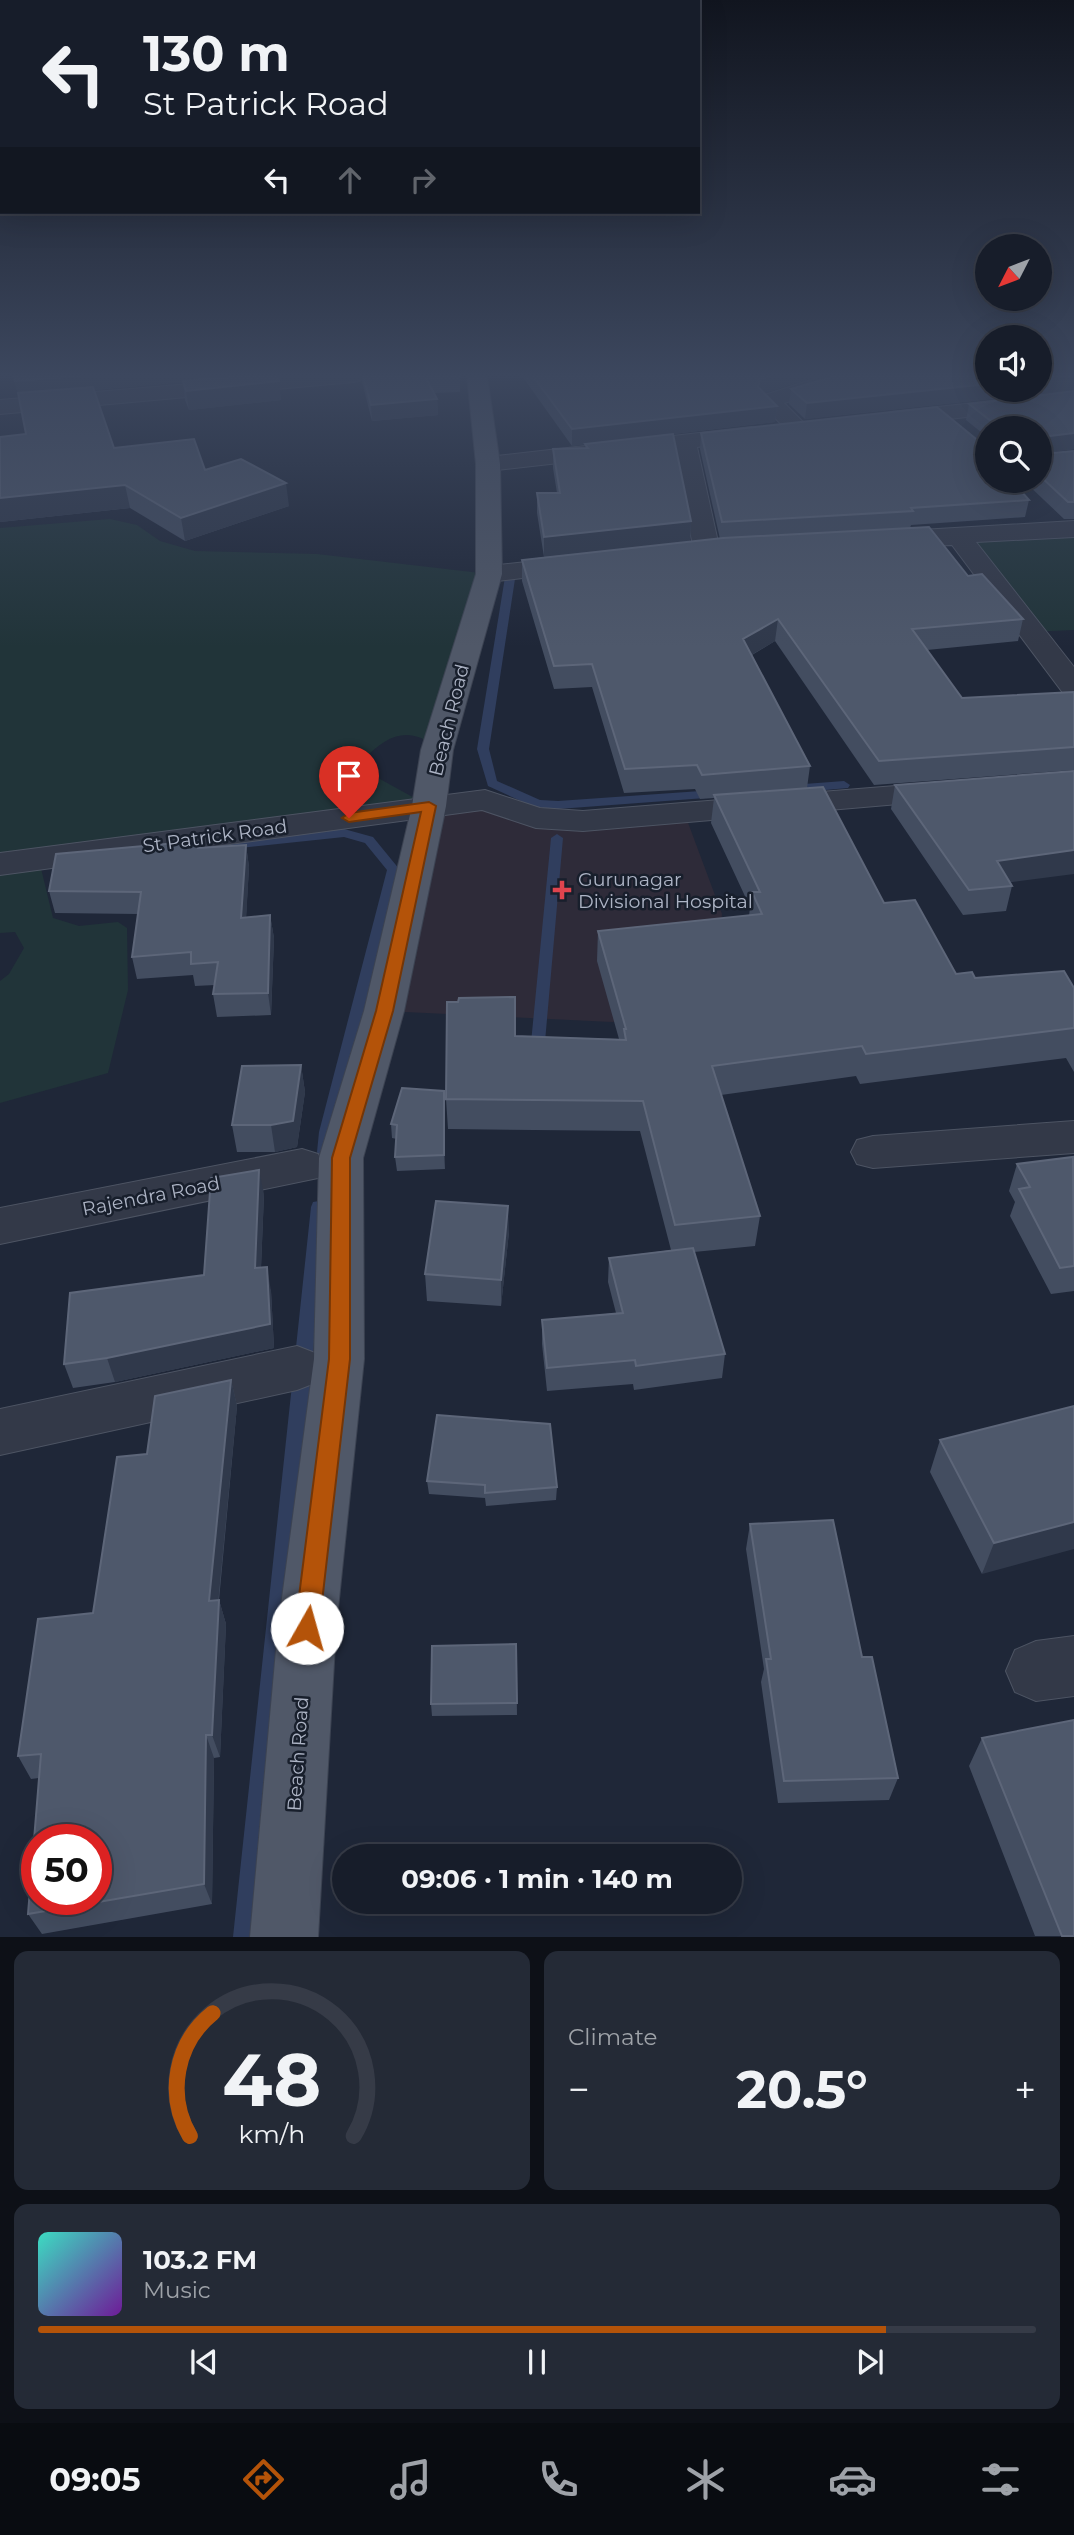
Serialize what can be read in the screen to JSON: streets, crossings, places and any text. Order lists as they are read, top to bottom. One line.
{"streets":{"main road":["Beach Road"],"street":["St Patrick Road","Rajendra Road"]},"crossings":[["Beach Road","St Patrick Road"]],"places":{"health":["Gurunagar Divisional Hospital"]},"north":"bottom left","page":{"turn":["130 m","St Patrick Road"],"limit":"50","trip":"09:06 · 1 min · 140 m","tile":"Climate","heat":["−","20.5°","+"],"song":["103.2 FM","Music"],"tabs":"09:05","gauge":["48","km/h"]}}
